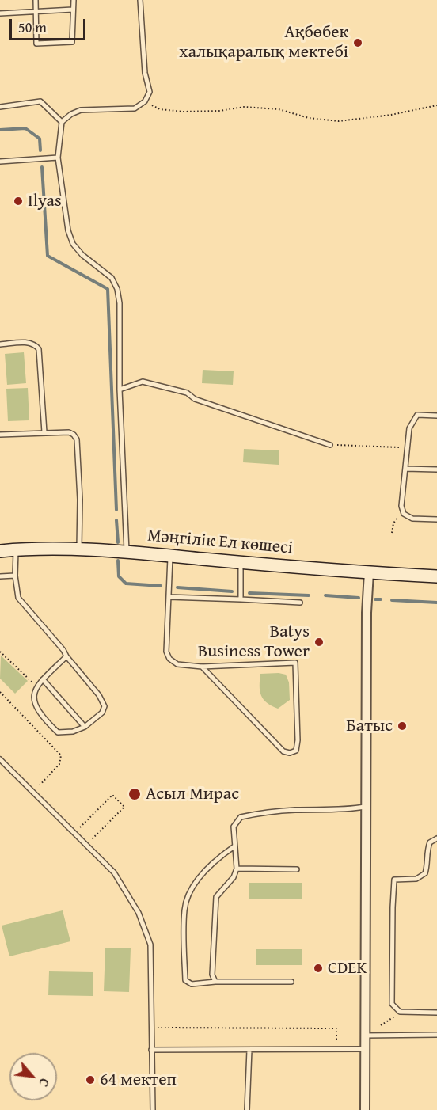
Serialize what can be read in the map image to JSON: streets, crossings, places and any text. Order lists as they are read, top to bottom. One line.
{"streets":{"street":["Мәңгілік Ел көшесі"]},"places":["Ақбөбек халықаралық мектебі","Ilyas","Batys Business Tower","Батыс","Асыл Мирас","CDEK","64 мектеп"],"scale_bar":"50 m","north":"bottom right"}
